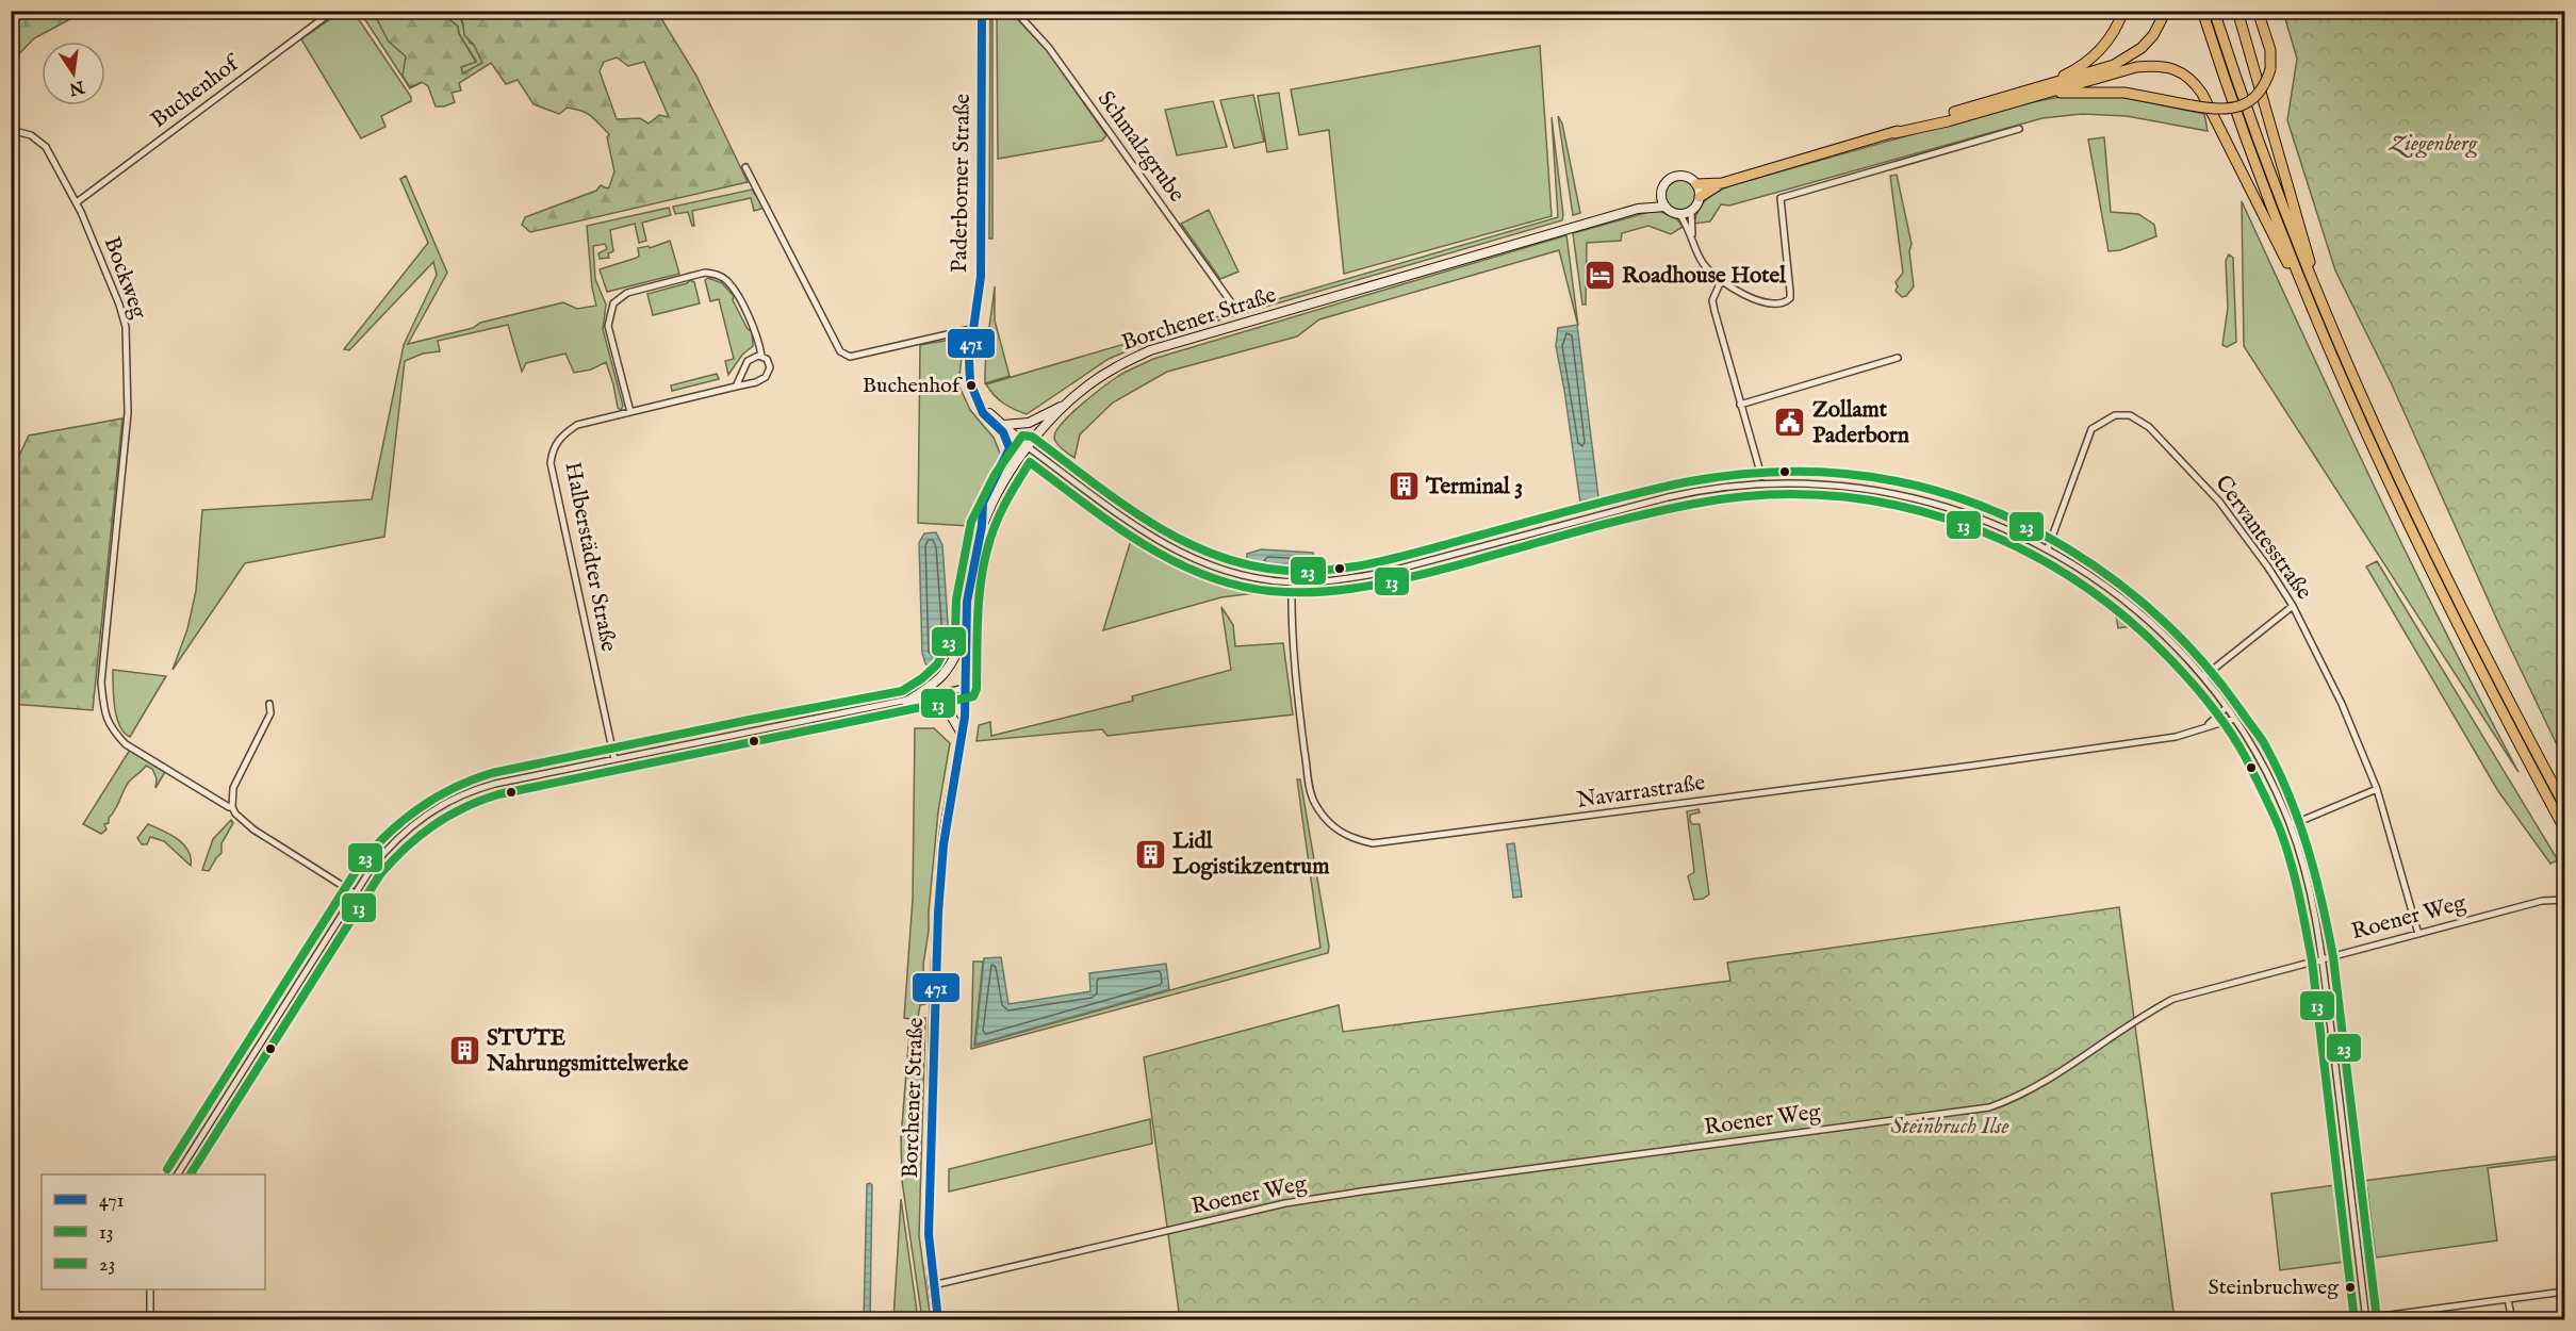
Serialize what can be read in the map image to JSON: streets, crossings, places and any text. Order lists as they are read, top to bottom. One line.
{"streets":{"main road":["Paderborner Straße","Borchener Straße"],"street":["Buchenhof","Schmalzgrube","Bockweg","Cervantesstraße","Halberstädter Straße","Navarrastraße","Roener Weg"]},"crossings":[["Buchenhof","Bockweg"],["Borchener Straße","Roener Weg"],["Cervantesstraße","Roener Weg"]],"parks":["Ziegenberg","Steinbruch Ilse"],"places":{"hotel":["Roadhouse Hotel"],"other":["Buchenhof","Steinbruchweg"],"public building":["Zollamt Paderborn"],"building":["Terminal 3","Lidl Logistikzentrum","STUTE Nahrungsmittelwerke"]},"lines":["transit line 471","transit line 23","transit line 13"],"legend":["471","13","23"],"north":"bottom"}
